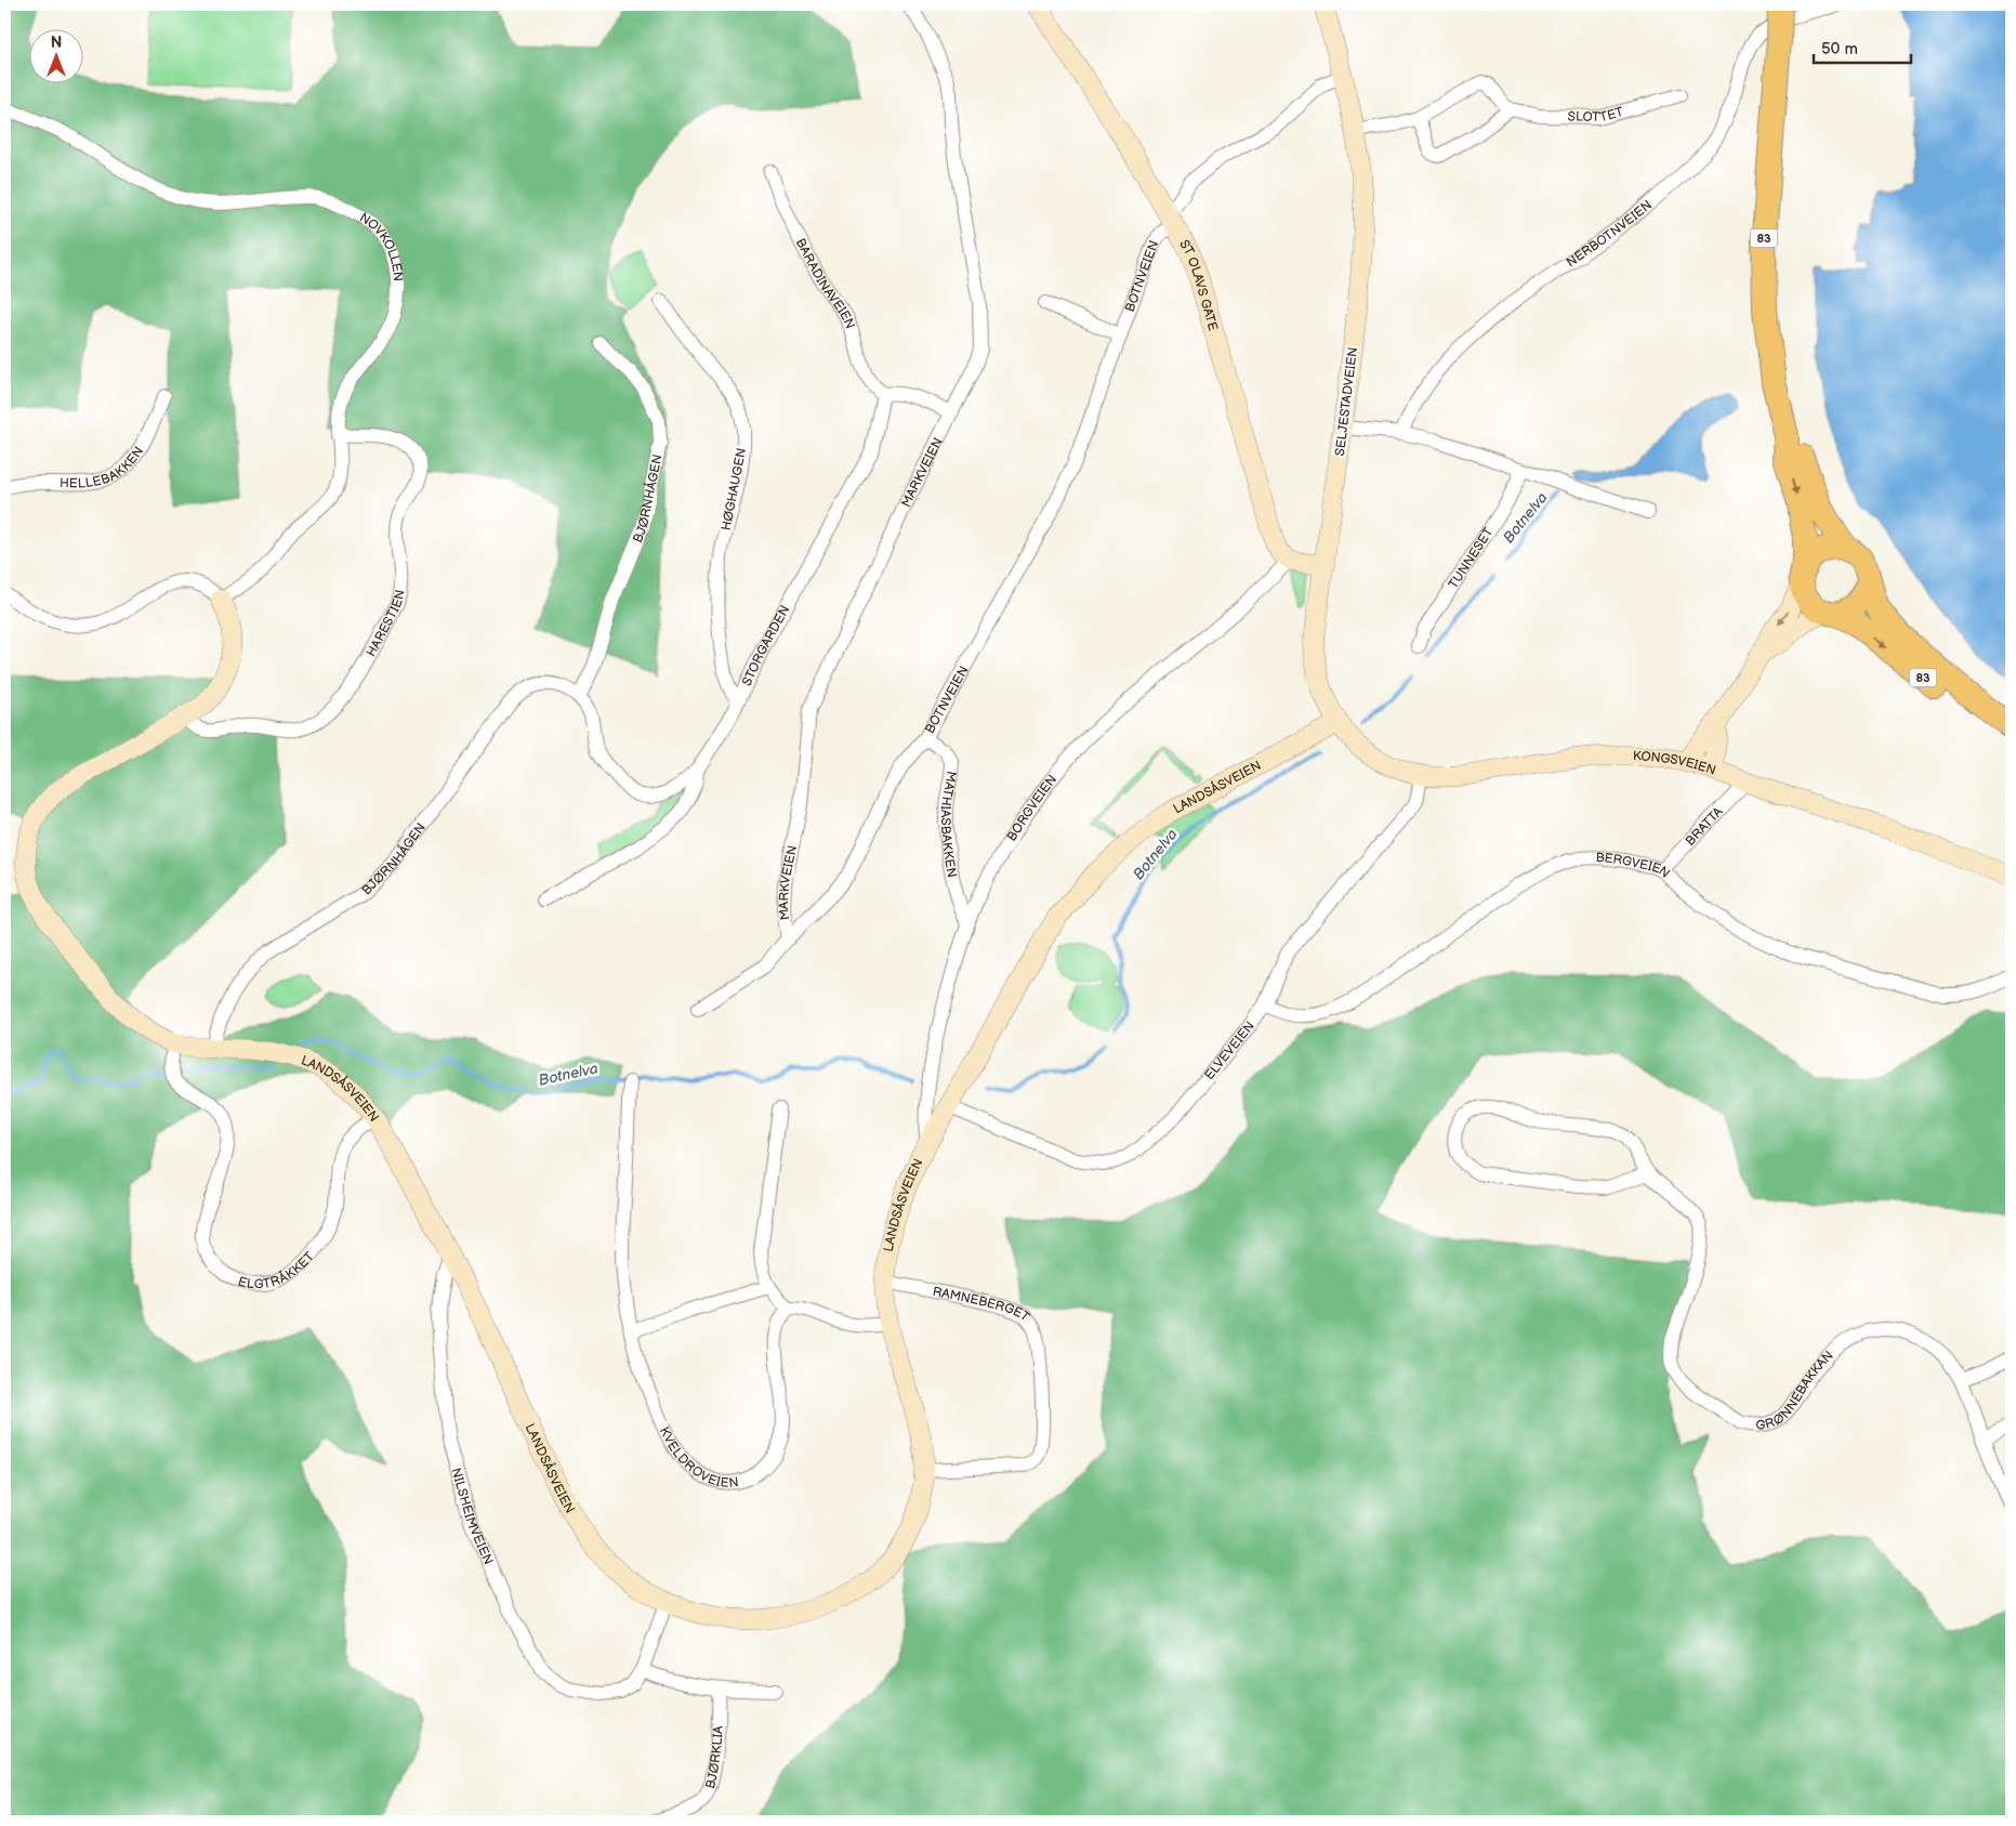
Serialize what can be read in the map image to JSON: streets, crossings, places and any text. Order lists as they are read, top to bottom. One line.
{"streets":{"highway":["83"],"street":["SLOTTET","NERBOTNVEIEN","NOVKOLLEN","BOTNVEIEN","BARADINAVEIEN","ST OLAVS GATE","SELJESTADVEIEN","HELLEBAKKEN","MARKVEIEN","HØGHAUGEN","BJØRNHÅGEN","TUNNESET","HARESTIEN","STORGARDEN","KONGSVEIEN","LANDSÅSVEIEN","BORGVEIEN","MATHIASBAKKEN","BRATTA","BERGVEIEN","ELVEVEIEN","ELGTRÅKKET","RAMNEBERGET","GRØNNEBAKKAN","KVELDROVEIEN","NILSHEIMVEIEN","BJØRKLIA"]},"crossings":[["NERBOTNVEIEN","83"],["NOVKOLLEN","HARESTIEN"],["NOVKOLLEN","LANDSÅSVEIEN"],["BOTNVEIEN","ST OLAVS GATE"],["BOTNVEIEN","SELJESTADVEIEN"],["BOTNVEIEN","MARKVEIEN"],["BOTNVEIEN","MATHIASBAKKEN"],["BARADINAVEIEN","STORGARDEN"],["ST OLAVS GATE","BORGVEIEN"],["SELJESTADVEIEN","KONGSVEIEN"],["SELJESTADVEIEN","LANDSÅSVEIEN"],["HØGHAUGEN","STORGARDEN"],["BJØRNHÅGEN","LANDSÅSVEIEN"],["HARESTIEN","LANDSÅSVEIEN"],["KONGSVEIEN","LANDSÅSVEIEN"],["KONGSVEIEN","BRATTA"],["KONGSVEIEN","ELVEVEIEN"],["LANDSÅSVEIEN","BORGVEIEN"],["LANDSÅSVEIEN","ELVEVEIEN"],["LANDSÅSVEIEN","ELGTRÅKKET"],["LANDSÅSVEIEN","RAMNEBERGET"],["LANDSÅSVEIEN","NILSHEIMVEIEN"],["BORGVEIEN","MATHIASBAKKEN"],["BRATTA","BERGVEIEN"],["BERGVEIEN","ELVEVEIEN"]],"water":["Botnelva"],"scale_bar":"50 m","north":"top"}
